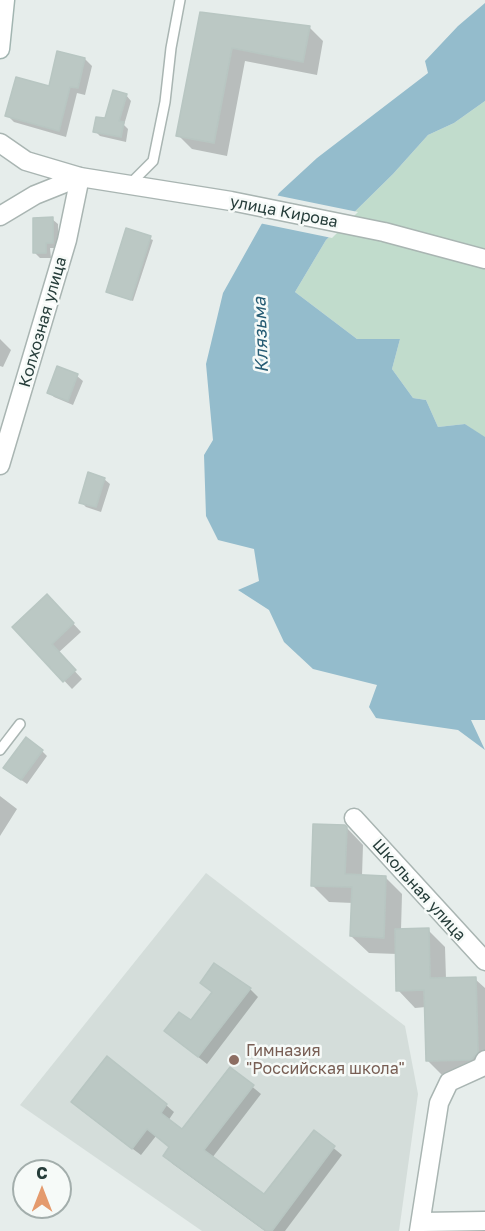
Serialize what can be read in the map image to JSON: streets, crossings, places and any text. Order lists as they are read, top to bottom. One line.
{"streets":{"street":["улица Кирова","Колхозная улица","Школьная улица"]},"crossings":[["улица Кирова","Колхозная улица"]],"water":["Клязьма"],"places":["Гимназия \"Российская школа\""],"north":"top"}
